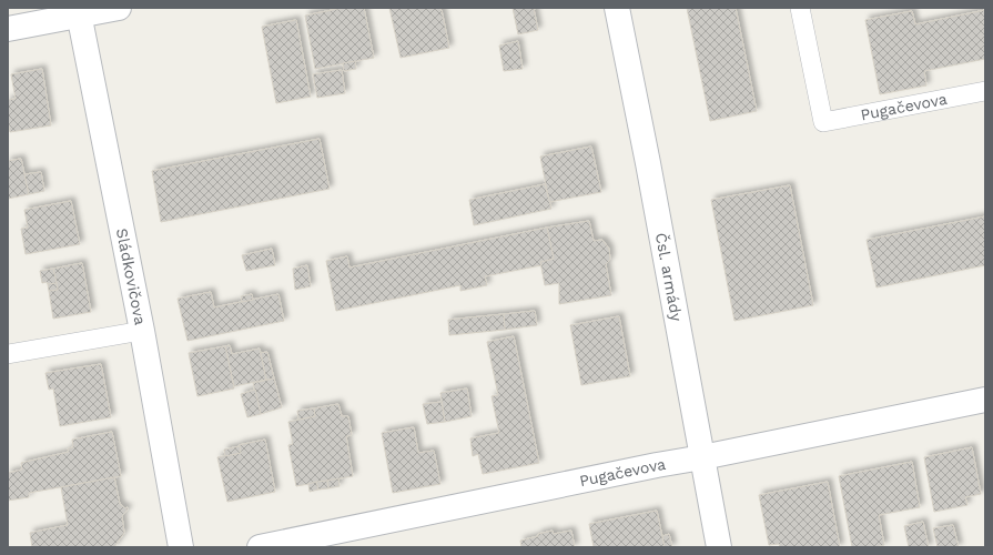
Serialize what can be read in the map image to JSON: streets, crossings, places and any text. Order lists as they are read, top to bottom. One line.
{"streets":{"street":["Pugačevova","Sládkovičova","Čsl. armády"]},"crossings":[["Pugačevova","Čsl. armády"]]}
